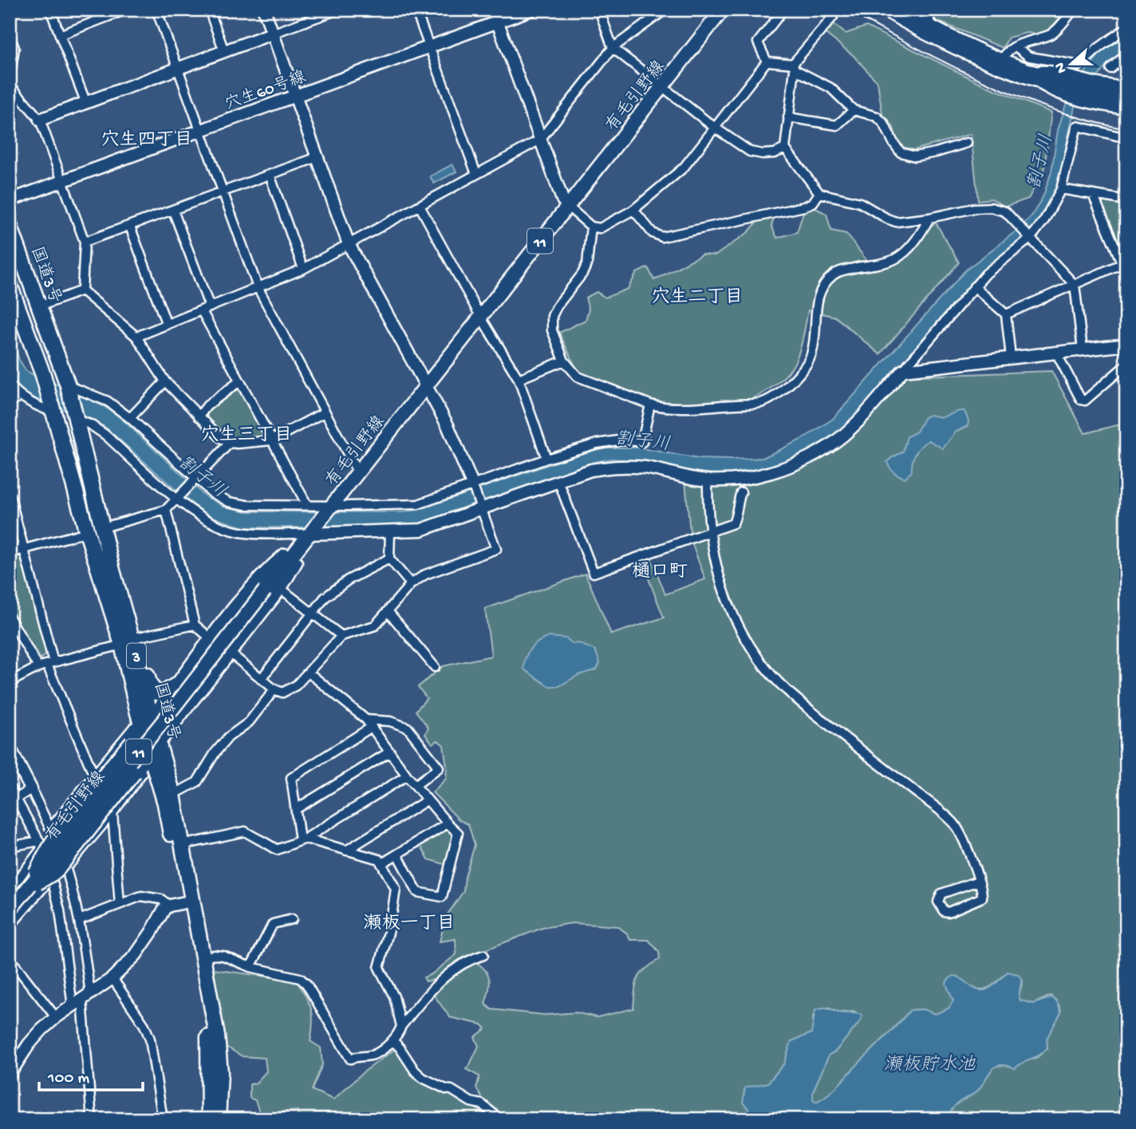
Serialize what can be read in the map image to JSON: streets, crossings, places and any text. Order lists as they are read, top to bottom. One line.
{"streets":{"highway":["国道3号","3"],"main road":["有毛引野線","11"],"street":["穴生60号線"]},"crossings":[["国道3号","3"]],"districts":["穴生四丁目","穴生二丁目","穴生三丁目","樋口町","瀬板一丁目"],"water":["割子川","瀬板貯水池"],"scale_bar":"100 m","north":"left"}
